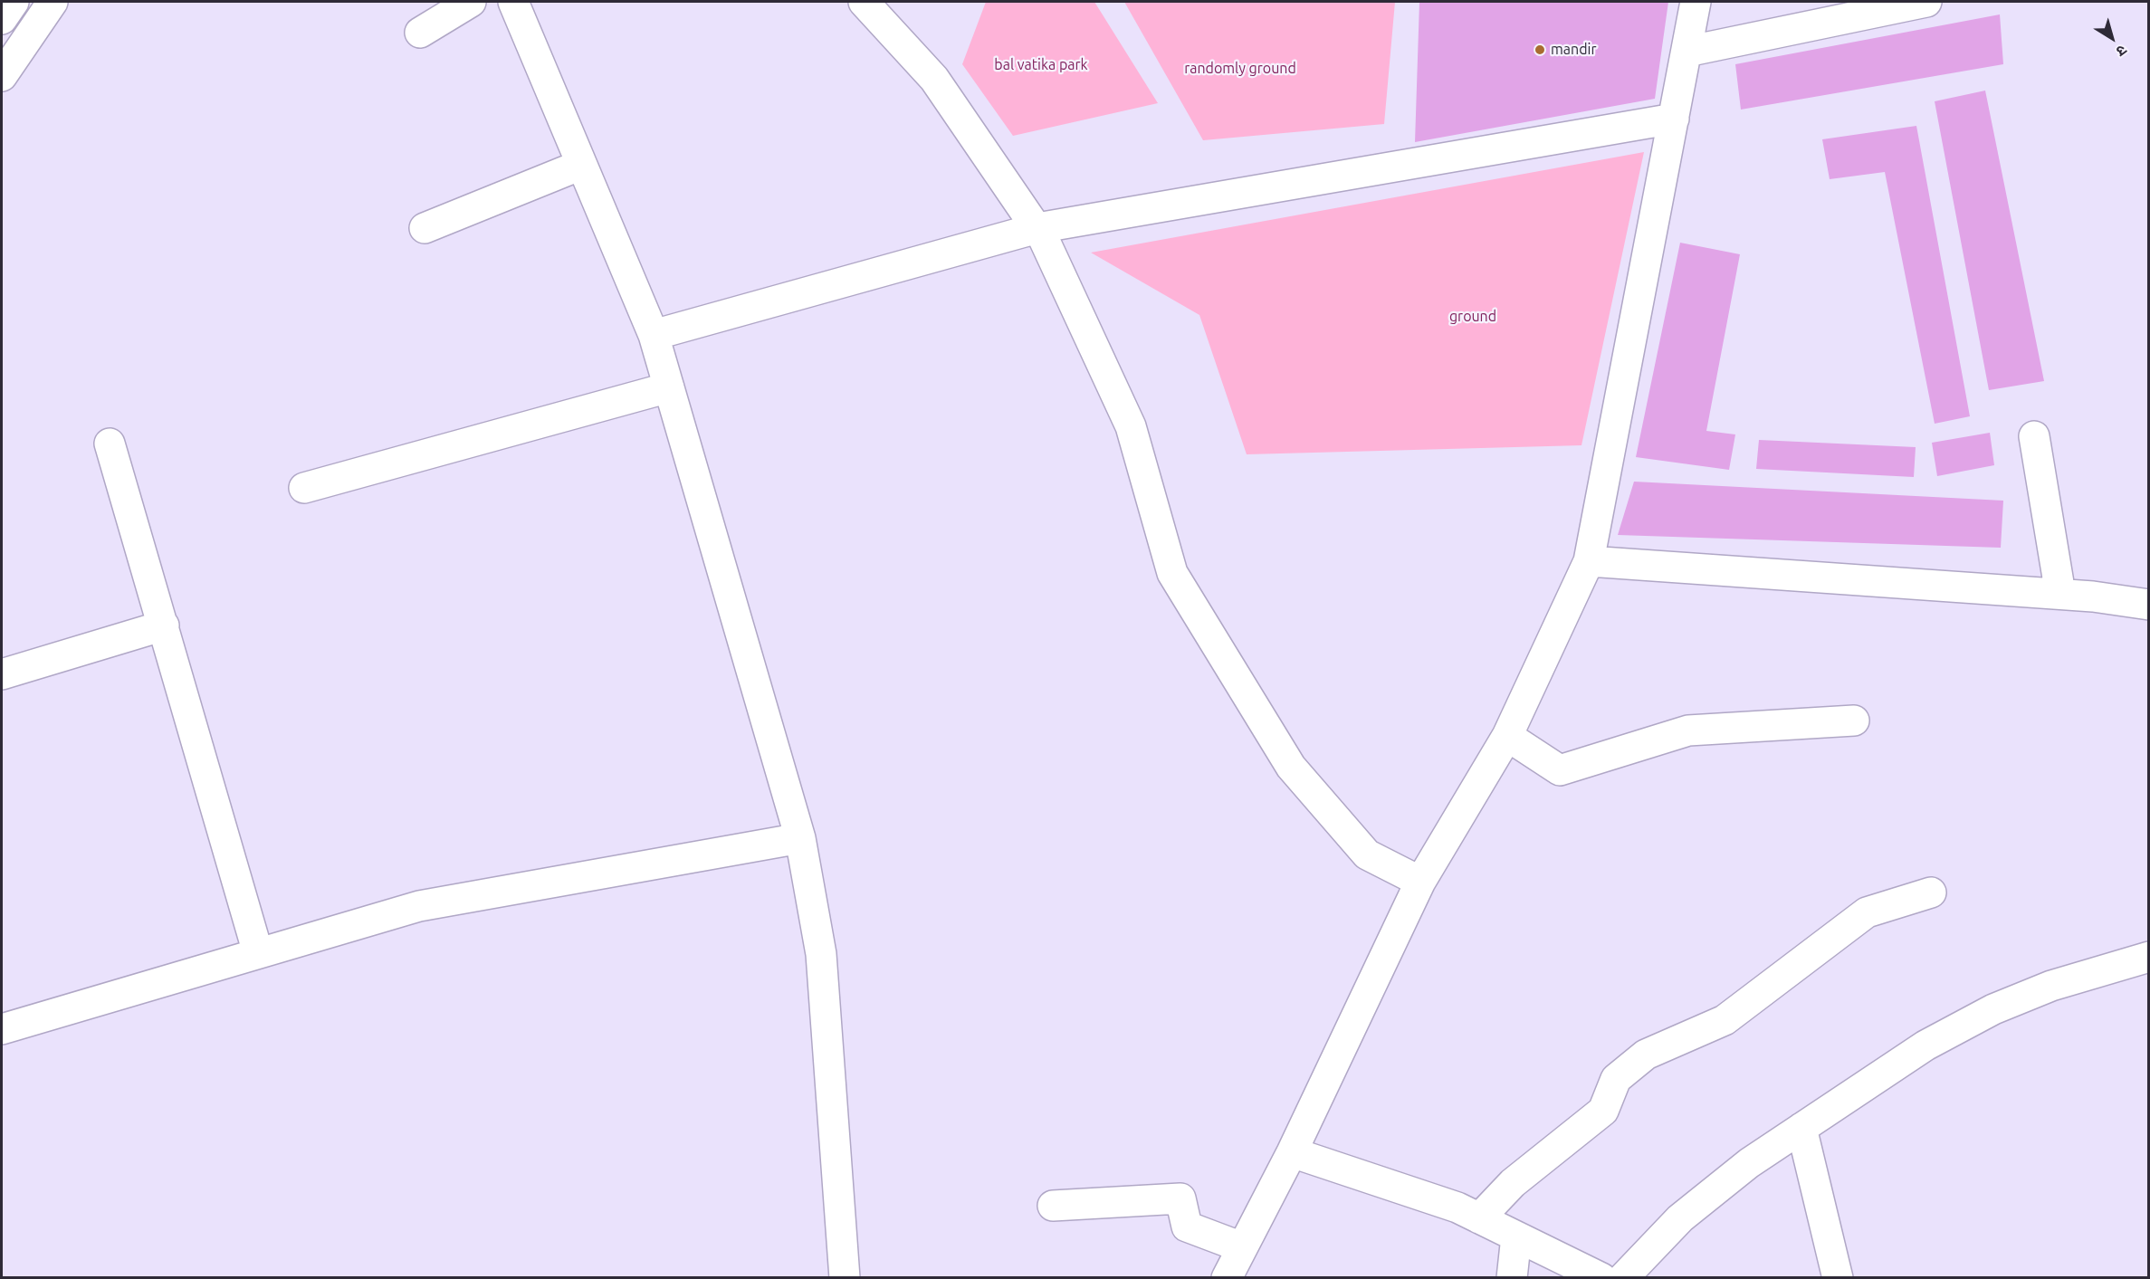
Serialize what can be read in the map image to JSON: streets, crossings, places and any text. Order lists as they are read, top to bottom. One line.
{"parks":["bal vatika park","randomly ground","ground"],"places":["mandir"],"north":"bottom right"}
